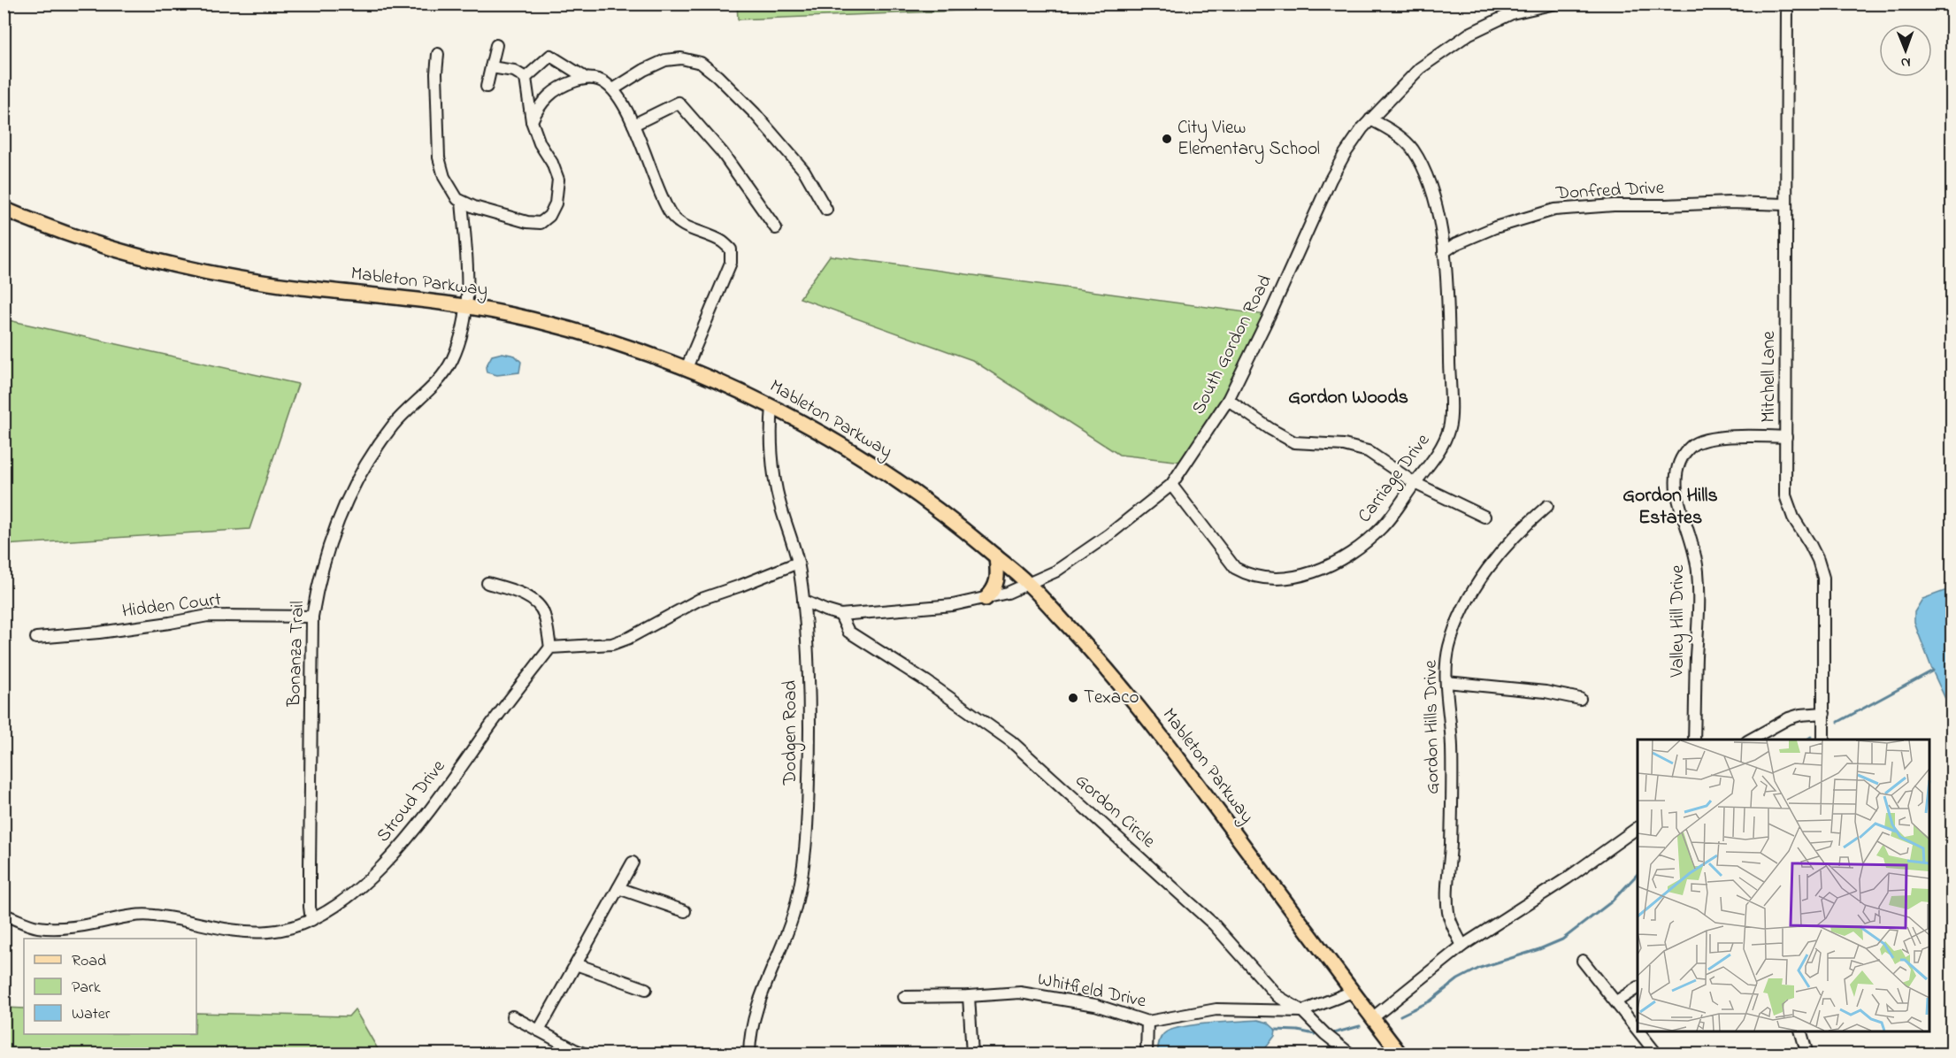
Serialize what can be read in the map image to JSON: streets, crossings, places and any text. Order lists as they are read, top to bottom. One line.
{"streets":{"main road":["Mableton Parkway"],"street":["Donfred Drive","South Gordon Road","Mitchell Lane","Carriage Drive","Hidden Court","Valley Hill Drive","Bonanza Trail","Gordon Hills Drive","Dodgen Road","Stroud Drive","Gordon Circle","Whitfield Drive"]},"crossings":[["Donfred Drive","Mitchell Lane"],["Donfred Drive","Carriage Drive"],["Mableton Parkway","South Gordon Road"],["Mableton Parkway","Bonanza Trail"],["Mableton Parkway","Dodgen Road"],["South Gordon Road","Carriage Drive"],["South Gordon Road","Gordon Circle"],["Mitchell Lane","Valley Hill Drive"],["Hidden Court","Bonanza Trail"],["Bonanza Trail","Stroud Drive"],["Gordon Circle","Whitfield Drive"]],"districts":["Gordon Woods","Gordon Hills Estates"],"places":["City View Elementary School","Texaco"],"legend":["Road","Park","Water"],"north":"bottom"}
